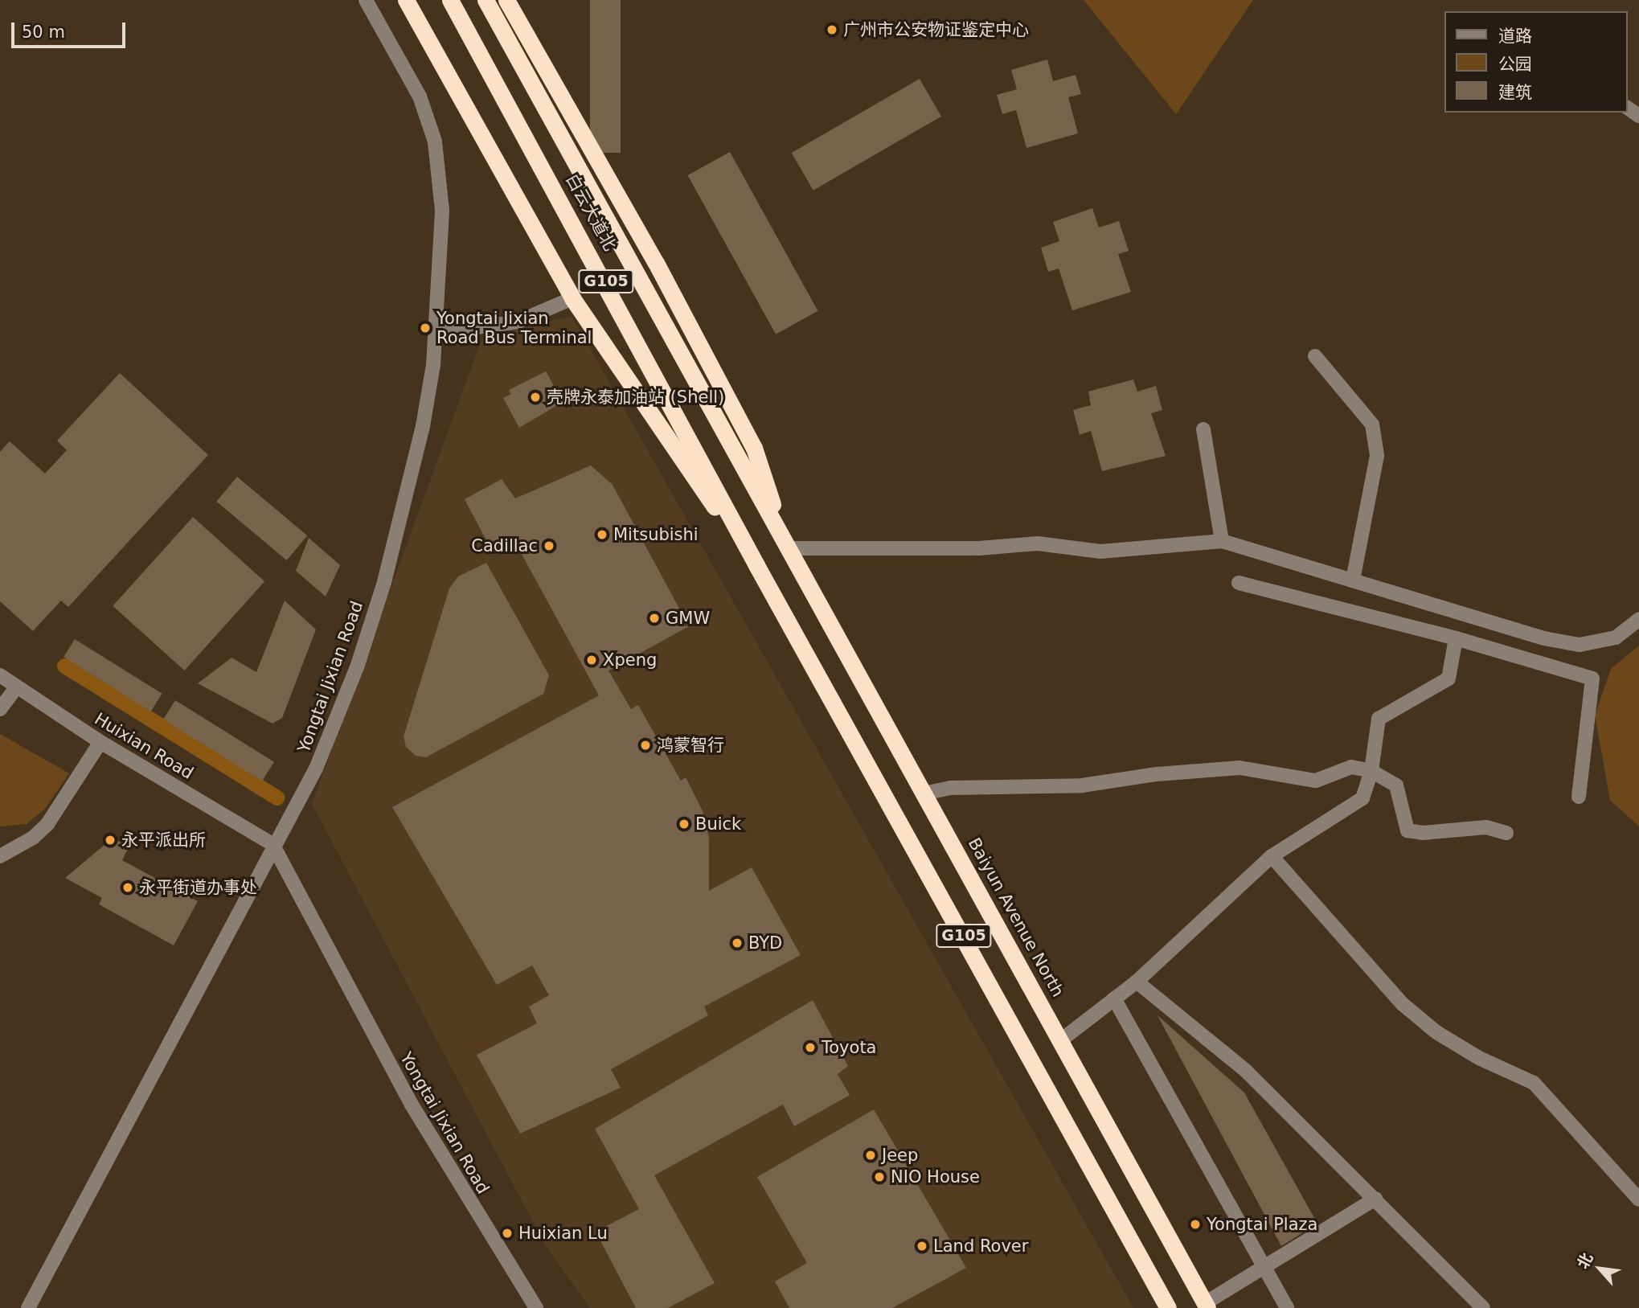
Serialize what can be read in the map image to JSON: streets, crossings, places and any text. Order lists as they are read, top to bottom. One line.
{"streets":{"highway":["白云大道北","G105","Baiyun Avenue North"],"street":["Yongtai Jixian Road","Huixian Road"]},"crossings":[["白云大道北","G105"],["白云大道北","Baiyun Avenue North"],["G105","Baiyun Avenue North"],["Yongtai Jixian Road","Huixian Road"]],"places":["广州市公安物证鉴定中心","Yongtai Jixian Road Bus Terminal","壳牌永泰加油站 (Shell)","Mitsubishi","Cadillac","GMW","Xpeng","鸿蒙智行","Buick","永平派出所","永平街道办事处","BYD","Toyota","Jeep","NIO House","Yongtai Plaza","Huixian Lu","Land Rover"],"legend":["道路","公园","建筑"],"scale_bar":"50 m","north":"top left"}
